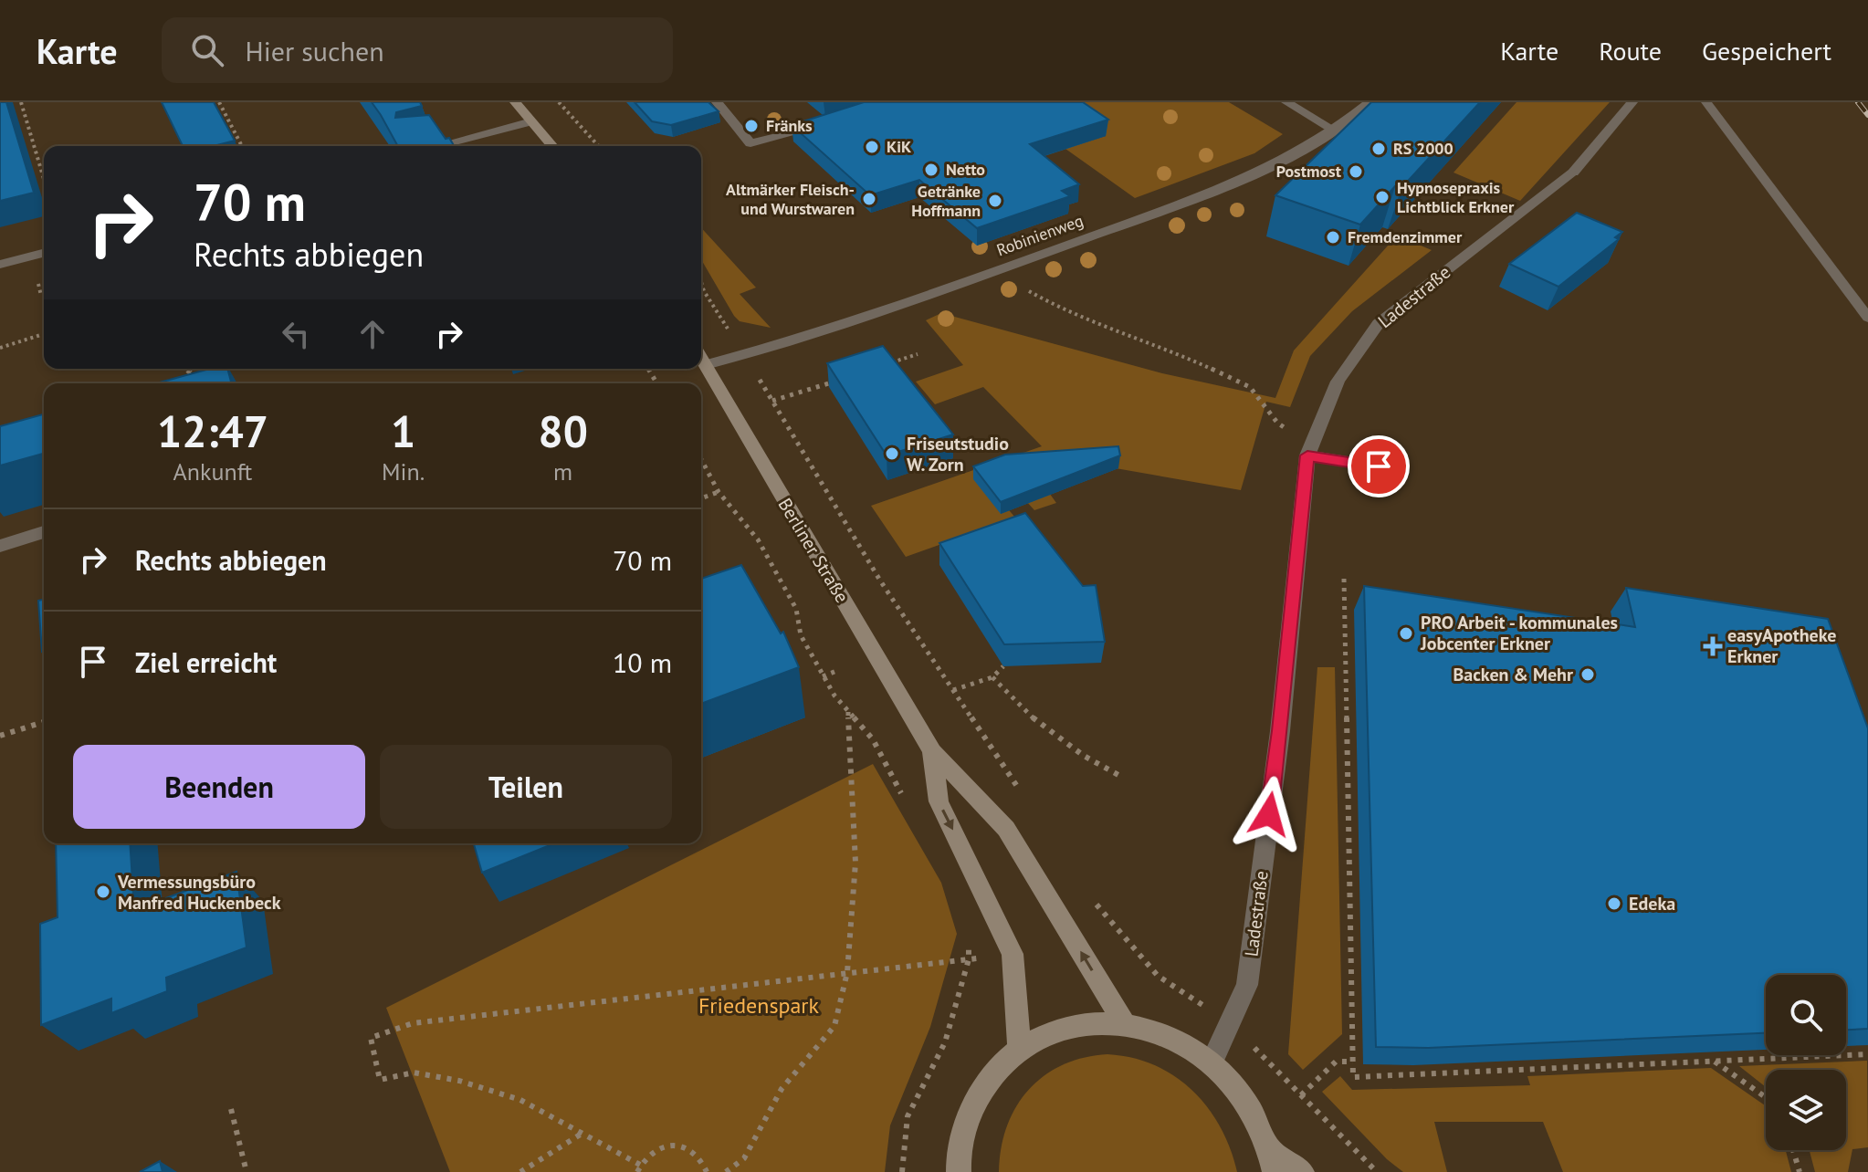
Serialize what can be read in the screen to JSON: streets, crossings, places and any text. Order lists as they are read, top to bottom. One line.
{"streets":{"main road":["Berliner Straße"],"street":["Robinienweg","Ladestraße"]},"crossings":[["Robinienweg","Berliner Straße"]],"parks":["Friedenspark"],"places":{"other":["Fränks","KiK","RS 2000","Netto","Postmost","Hypnosepraxis Lichtblick Erkner","Altmärker Fleisch- und Wurstwaren","Getränke Hoffmann","Fremdenzimmer","Friseutstudio W. Zorn","PRO Arbeit - kommunales Jobcenter Erkner","Backen & Mehr","Vermessungsbüro Manfred Huckenbeck","Edeka"],"health":["easyApotheke Erkner"]},"page":{"header":"Karte","search":"Hier suchen","nav":["Karte","Route","Gespeichert"],"turn":["70 m","Rechts abbiegen"],"eta":["12:47","Ankunft","1","Min.","80","m"],"list":[{"name":"Rechts abbiegen","value":"70 m"},{"name":"Ziel erreicht","value":"10 m"}],"buttons":["Beenden","Teilen"]}}
